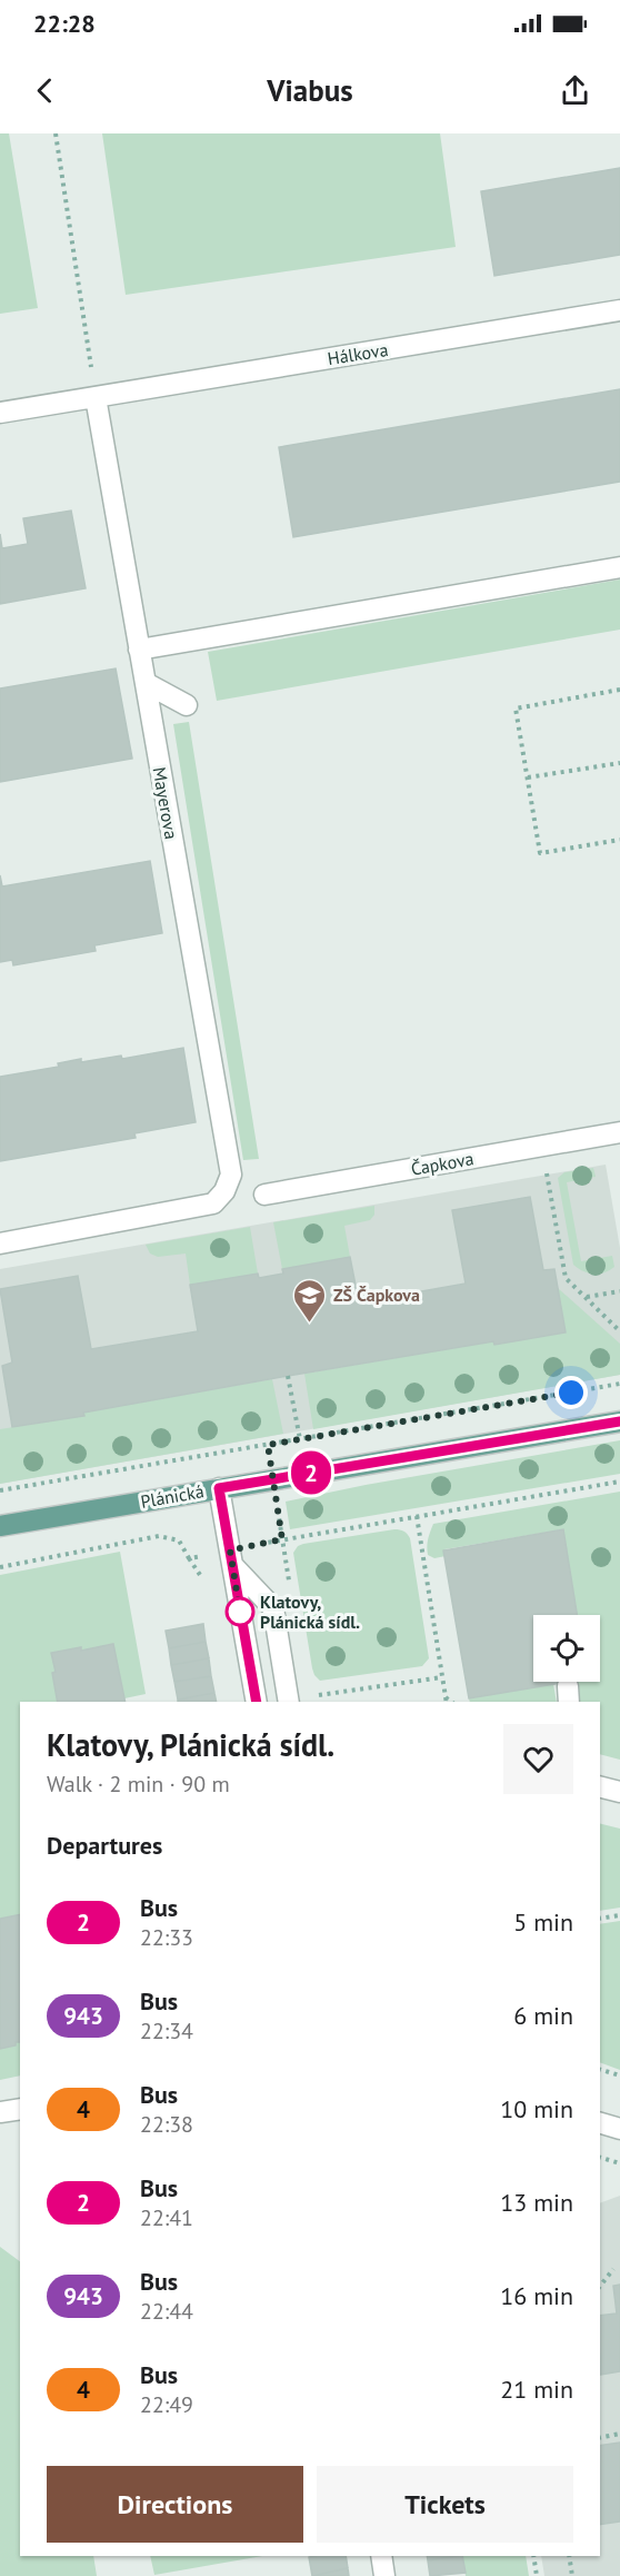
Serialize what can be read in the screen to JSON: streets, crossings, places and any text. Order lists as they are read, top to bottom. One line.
{"streets":{"main road":["Plánická"],"street":["Hálkova","Mayerova","Čapkova"]},"crossings":[["Hálkova","Mayerova"]],"places":{"school or university":["ZŠ Čapkova"],"other":["Klatovy, Plánická sídl."]},"lines":["bus line 2"],"page":{"status":"22:28","header":"Viabus","on_map":"2","heading":[["Klatovy, Plánická sídl.","Walk · 2 min · 90 m"],"Departures"],"list":[{"mark":"2","name":"Bus","note":"22:33","value":"5 min"},{"mark":"943","name":"Bus","note":"22:34","value":"6 min"},{"mark":"4","name":"Bus","note":"22:38","value":"10 min"},{"mark":"2","name":"Bus","note":"22:41","value":"13 min"},{"mark":"943","name":"Bus","note":"22:44","value":"16 min"},{"mark":"4","name":"Bus","note":"22:49","value":"21 min"}],"buttons":["Directions","Tickets"]}}
